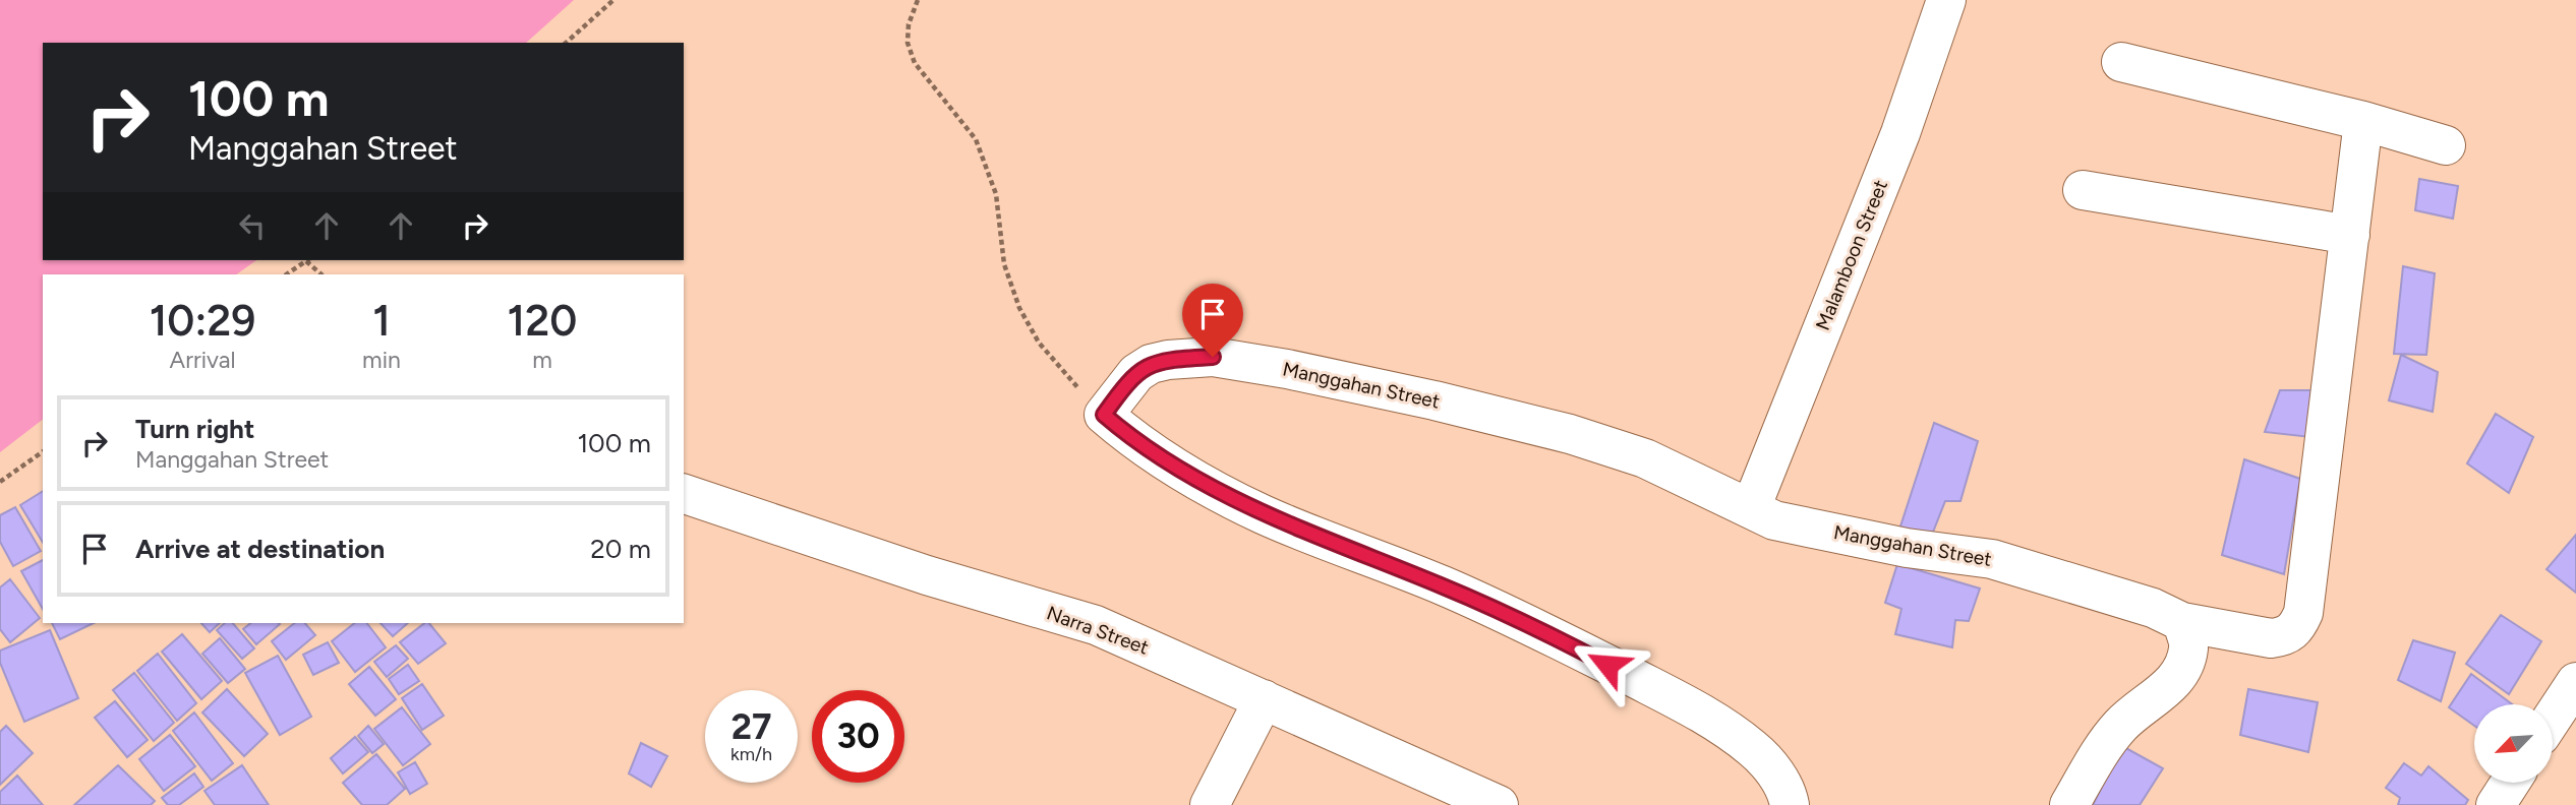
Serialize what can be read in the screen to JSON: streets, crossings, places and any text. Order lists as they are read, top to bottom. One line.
{"streets":{"street":["Malamboon Street","Manggahan Street","Narra Street"]},"crossings":[["Malamboon Street","Manggahan Street"]],"north":"bottom left","page":{"turn":["100 m","Manggahan Street"],"eta":["10:29","Arrival","1","min","120","m"],"list":[{"name":"Turn right","note":"Manggahan Street","value":"100 m"},{"name":"Arrive at destination","value":"20 m"}],"speed":"27 km/h","limit":"30"}}
